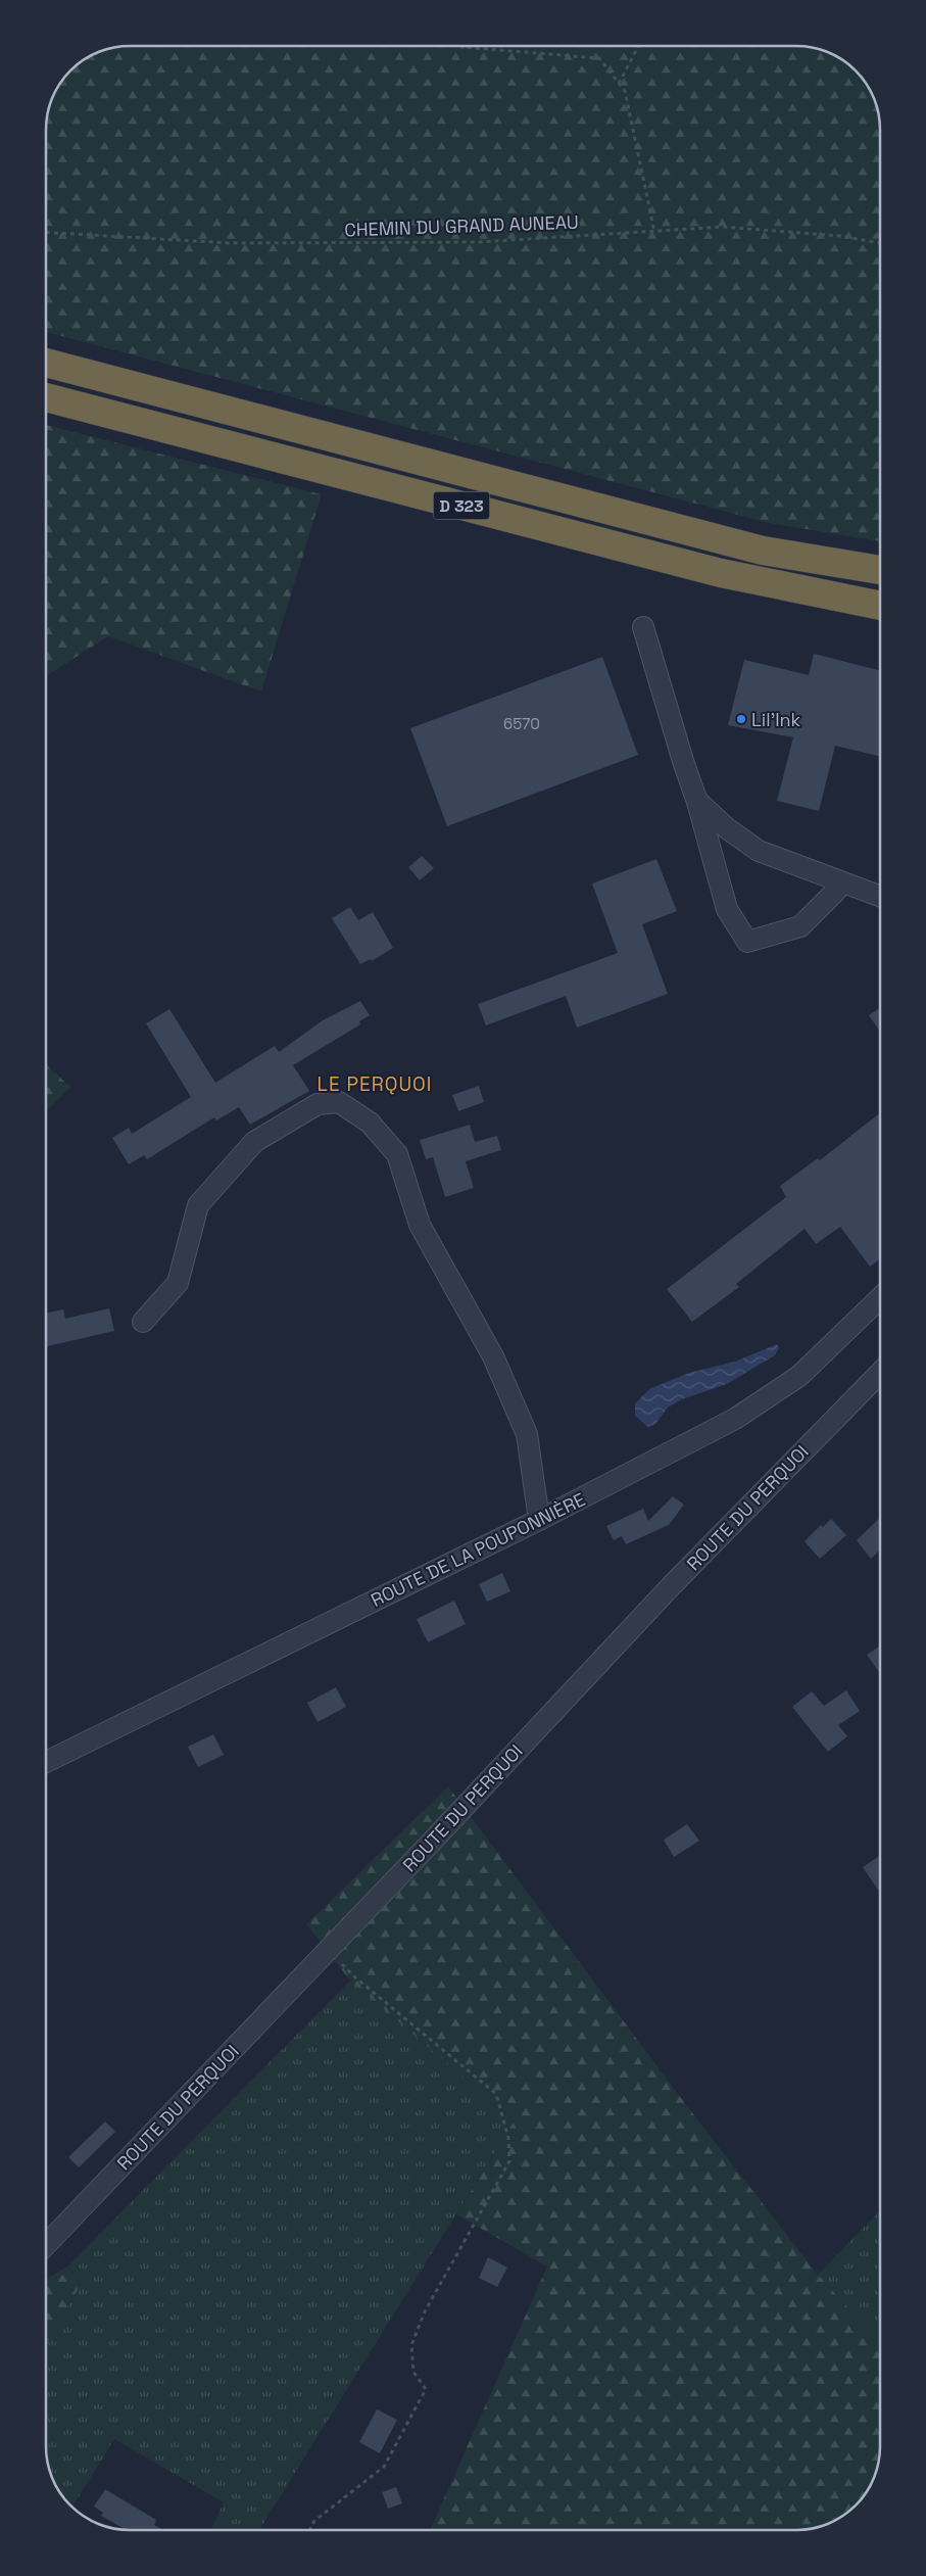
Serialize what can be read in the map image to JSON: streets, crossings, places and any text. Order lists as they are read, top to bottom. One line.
{"streets":{"highway":["D 323"],"street":["ROUTE DU PERQUOI","ROUTE DE LA POUPONNIÈRE"],"path":["CHEMIN DU GRAND AUNEAU"]},"districts":["LE PERQUOI"],"places":["Lil’Ink"],"house_numbers":["6570"]}
